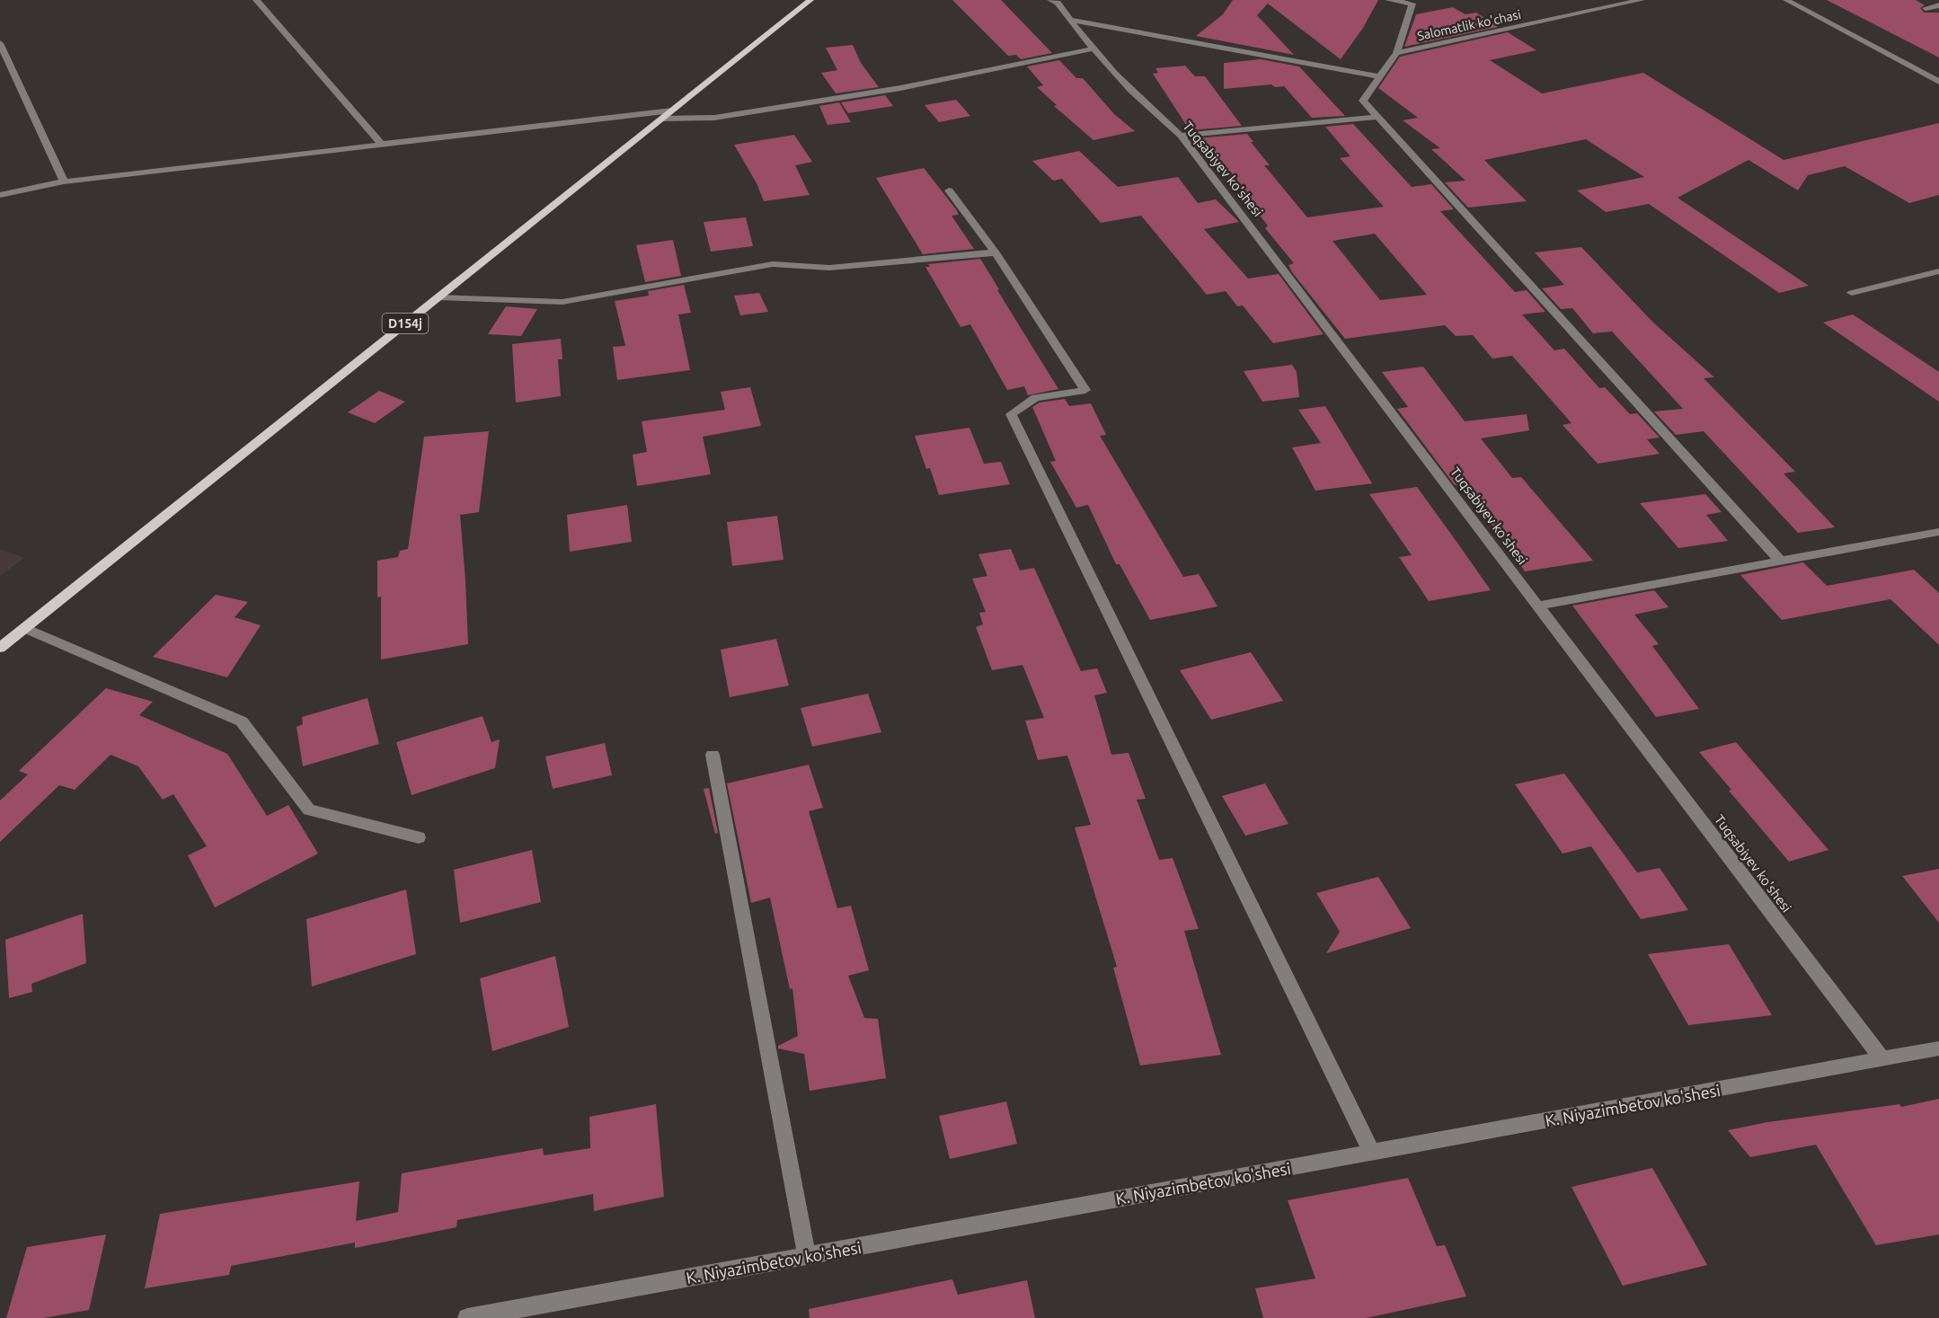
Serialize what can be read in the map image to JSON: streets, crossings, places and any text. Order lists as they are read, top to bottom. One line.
{"streets":{"main road":["D154j"],"street":["Salomatlik ko'chasi","Tuqsabiyev ko'shesi","K. Niyazimbetov ko'shesi"]},"crossings":[["Tuqsabiyev ko'shesi","K. Niyazimbetov ko'shesi"]]}
